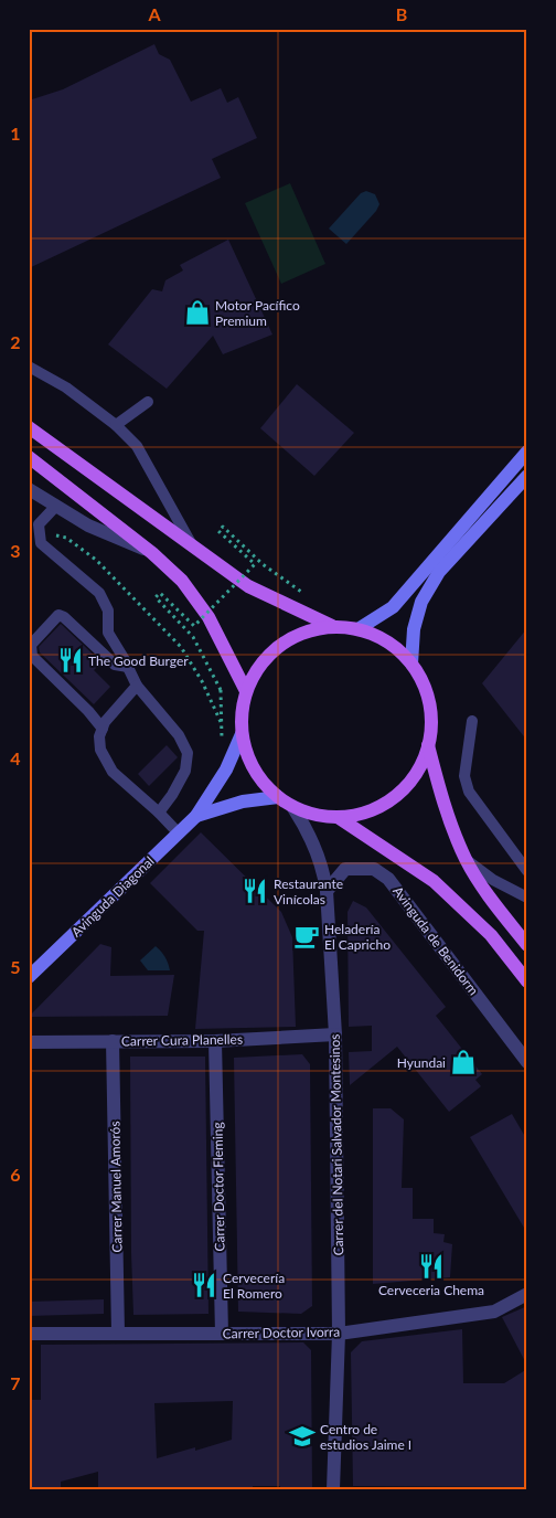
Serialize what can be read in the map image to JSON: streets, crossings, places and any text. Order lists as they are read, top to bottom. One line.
{"streets":{"street":["Avinguda Diagonal","Avinguda de Benidorm","Carrer Cura Planelles","Carrer del Notari Salvador Montesinos","Carrer Manuel Amorós","Carrer Doctor Fleming","Carrer Doctor Ivorra"]},"crossings":[["Avinguda Diagonal","Carrer del Notari Salvador Montesinos"],["Avinguda de Benidorm","Carrer del Notari Salvador Montesinos"],["Carrer Cura Planelles","Carrer del Notari Salvador Montesinos"],["Carrer Cura Planelles","Carrer Manuel Amorós"],["Carrer Cura Planelles","Carrer Doctor Fleming"],["Carrer del Notari Salvador Montesinos","Carrer Doctor Ivorra"],["Carrer Manuel Amorós","Carrer Doctor Ivorra"],["Carrer Doctor Fleming","Carrer Doctor Ivorra"]],"places":{"shop":["Motor Pacífico Premium","Hyundai"],"restaurant":["The Good Burger","Restaurante Vinícolas","Cerveceria Chema","Cervecería El Romero"],"cafe":["Heladería El Capricho"],"school or university":["Centro de estudios Jaime I"]},"grid":{"columns":["A","B"],"rows":["1","2","3","4","5","6","7"]}}
